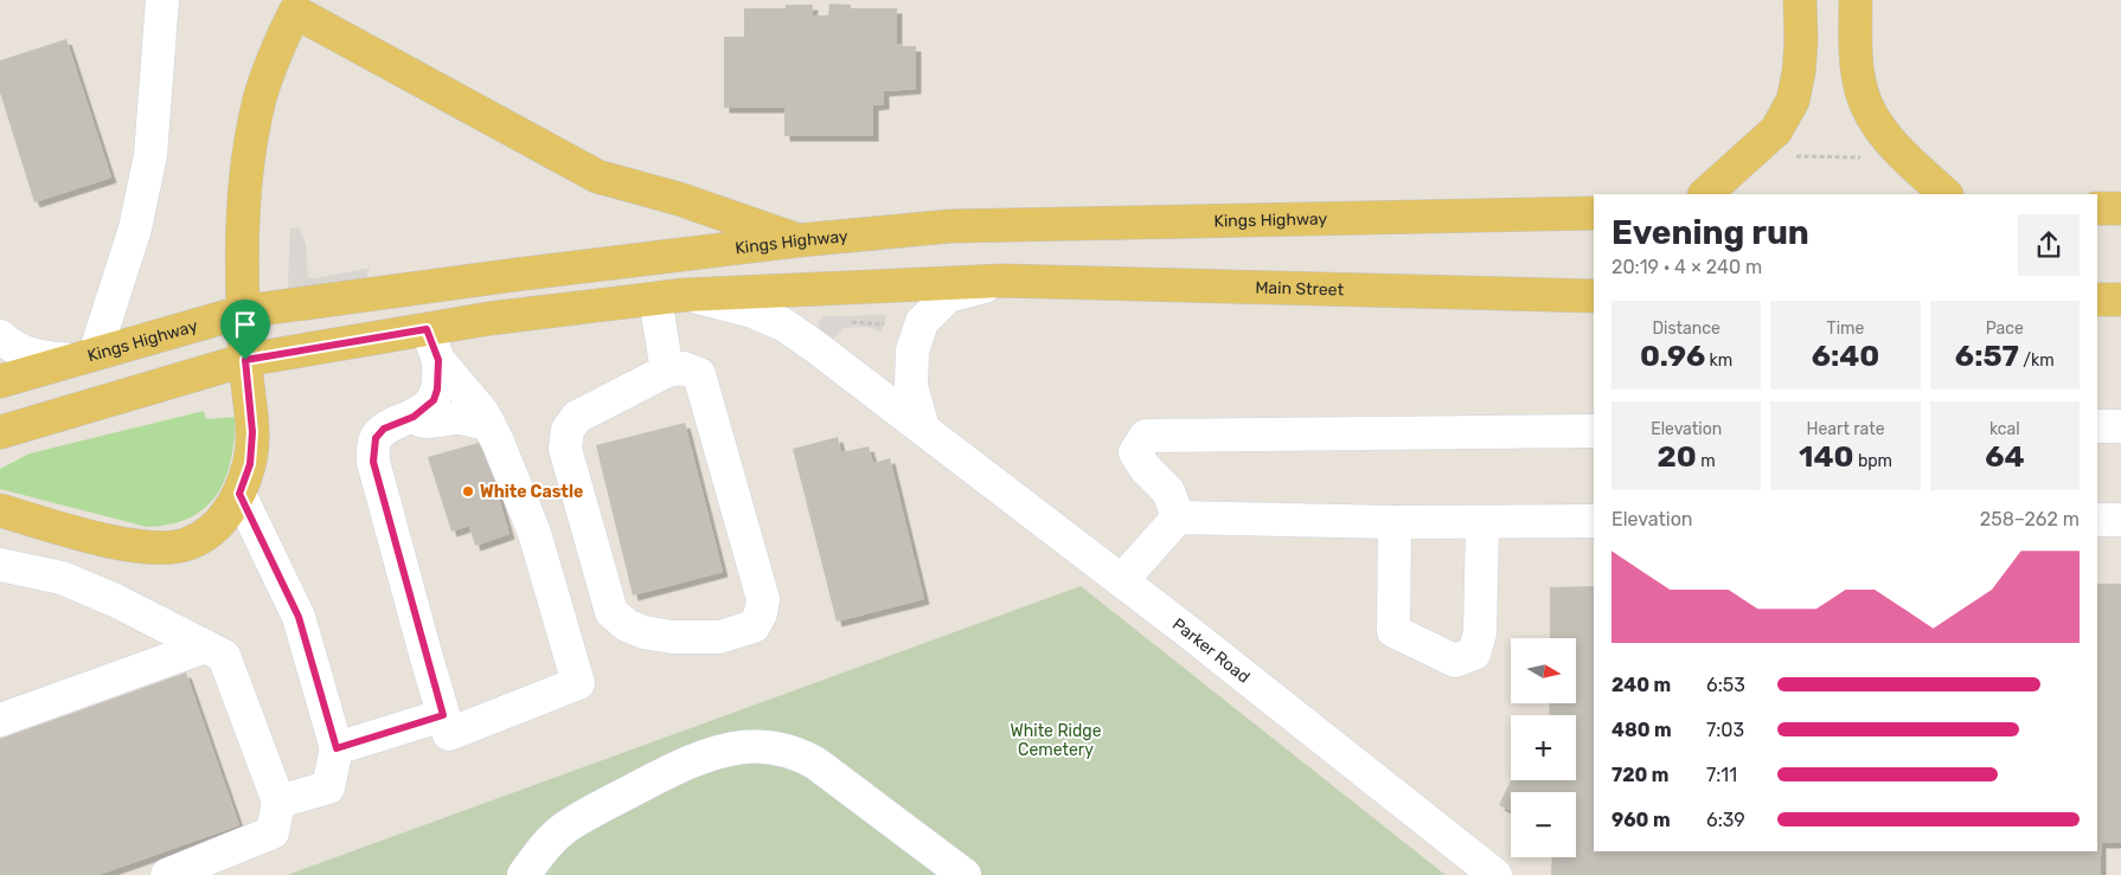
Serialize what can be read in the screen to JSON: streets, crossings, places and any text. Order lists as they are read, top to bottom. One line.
{"streets":{"main road":["Kings Highway","Main Street"],"street":["Parker Road"]},"parks":["White Ridge Cemetery"],"places":["White Castle"],"north":"right","page":{"heading":["Evening run","20:19 · 4 × 240 m"],"stats":[["Distance","0.96 km"],["Time","6:40"],["Pace","6:57 /km"],["Elevation","20 m"],["Heart rate","140 bpm"],["kcal","64"]],"chart":["Elevation","258–262 m"],"map_buttons":["+","−"],"list":[{"name":"240 m","note":"6:53"},{"name":"480 m","note":"7:03"},{"name":"720 m","note":"7:11"},{"name":"960 m","note":"6:39"}]}}
